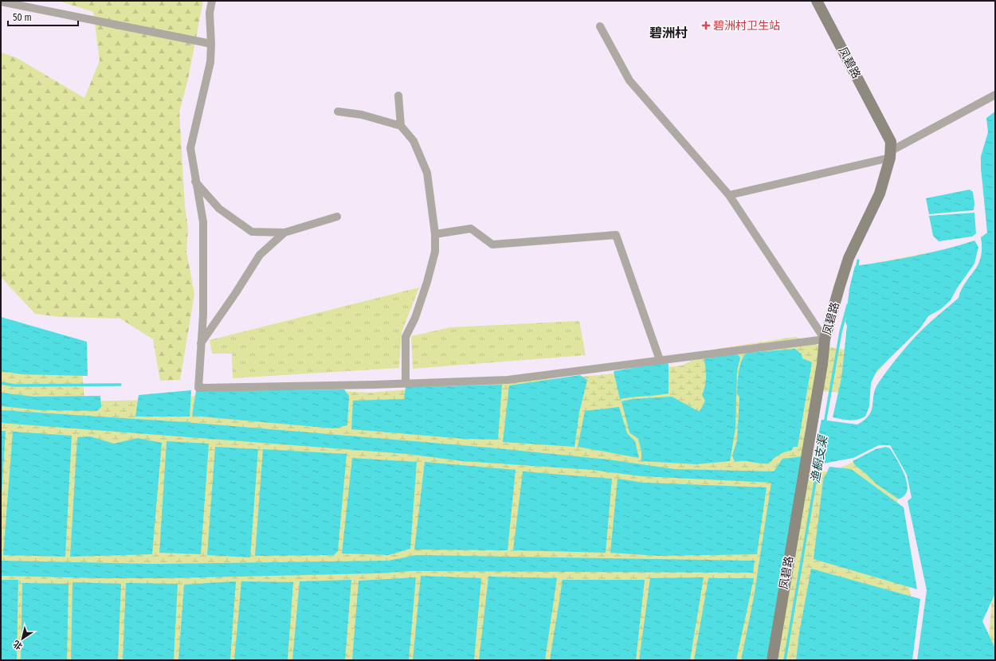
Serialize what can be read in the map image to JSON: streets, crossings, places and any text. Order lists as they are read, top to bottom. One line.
{"streets":{"main road":["凤碧路"]},"districts":["碧洲村"],"water":["渔橱支渠"],"places":{"health":["碧洲村卫生站"]},"scale_bar":"50 m","north":"bottom left"}
